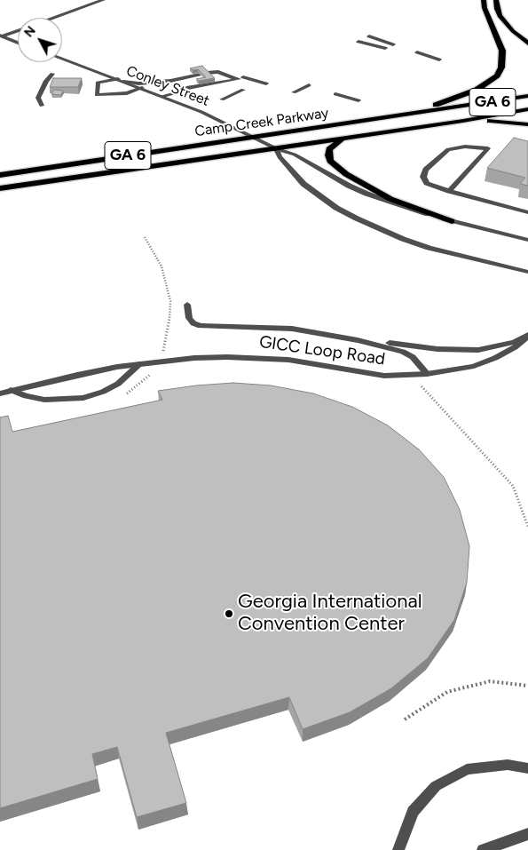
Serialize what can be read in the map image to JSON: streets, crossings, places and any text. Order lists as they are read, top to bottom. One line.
{"streets":{"main road":["GA 6","Camp Creek Parkway"],"street":["Conley Street","GICC Loop Road"]},"crossings":[["Conley Street","Camp Creek Parkway"]],"places":["Georgia International Convention Center"],"north":"top left"}
